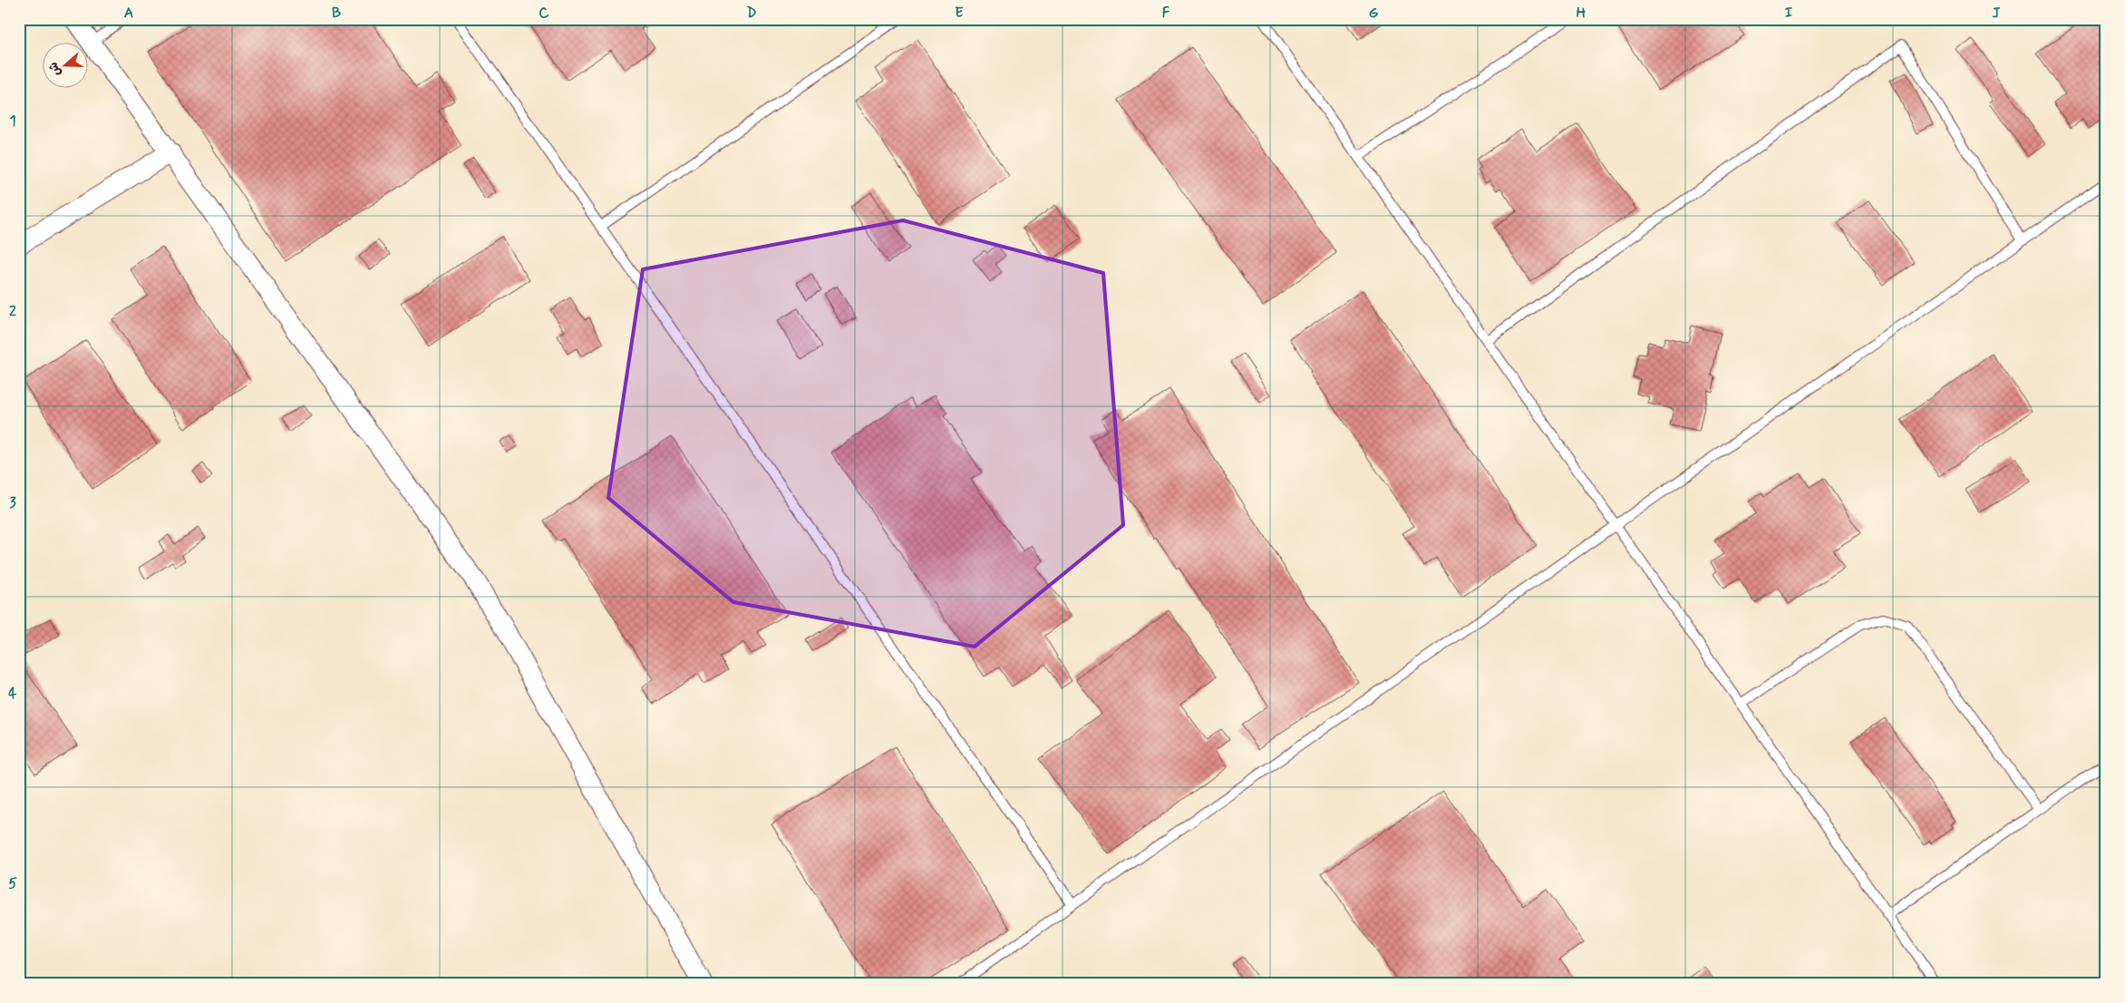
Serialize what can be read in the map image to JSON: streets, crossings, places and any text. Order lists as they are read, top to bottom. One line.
{"north":"left","grid":{"columns":["A","B","C","D","E","F","G","H","I","J"],"rows":["1","2","3","4","5"]}}
